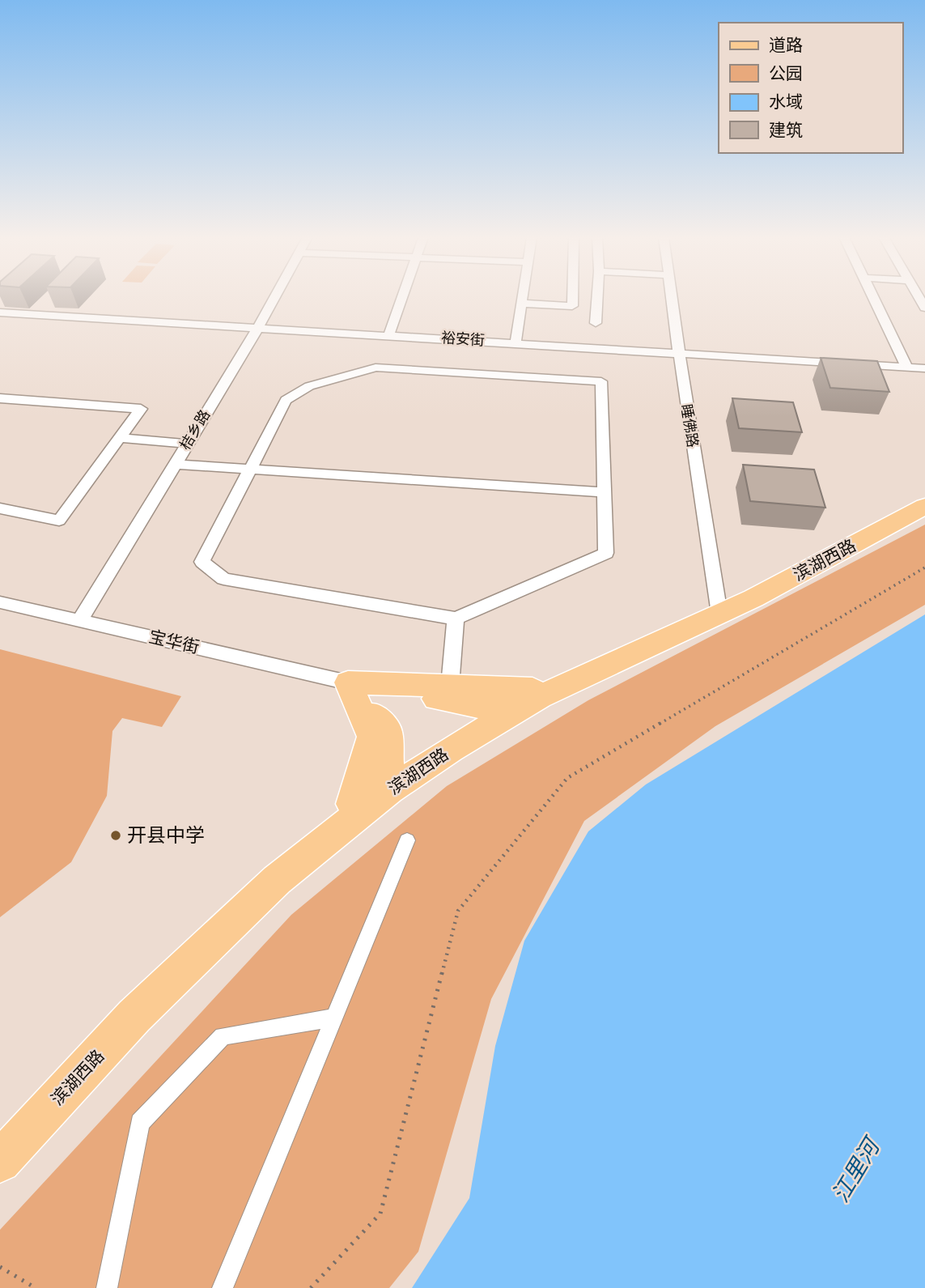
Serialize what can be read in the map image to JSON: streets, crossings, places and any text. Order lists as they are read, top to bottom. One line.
{"streets":{"main road":["滨湖西路"],"street":["裕安街","睡佛路","桔乡路","宝华街"]},"crossings":[["裕安街","睡佛路"],["裕安街","桔乡路"],["睡佛路","滨湖西路"],["桔乡路","宝华街"]],"water":["江里河"],"places":["开县中学"],"legend":["道路","公园","水域","建筑"]}
